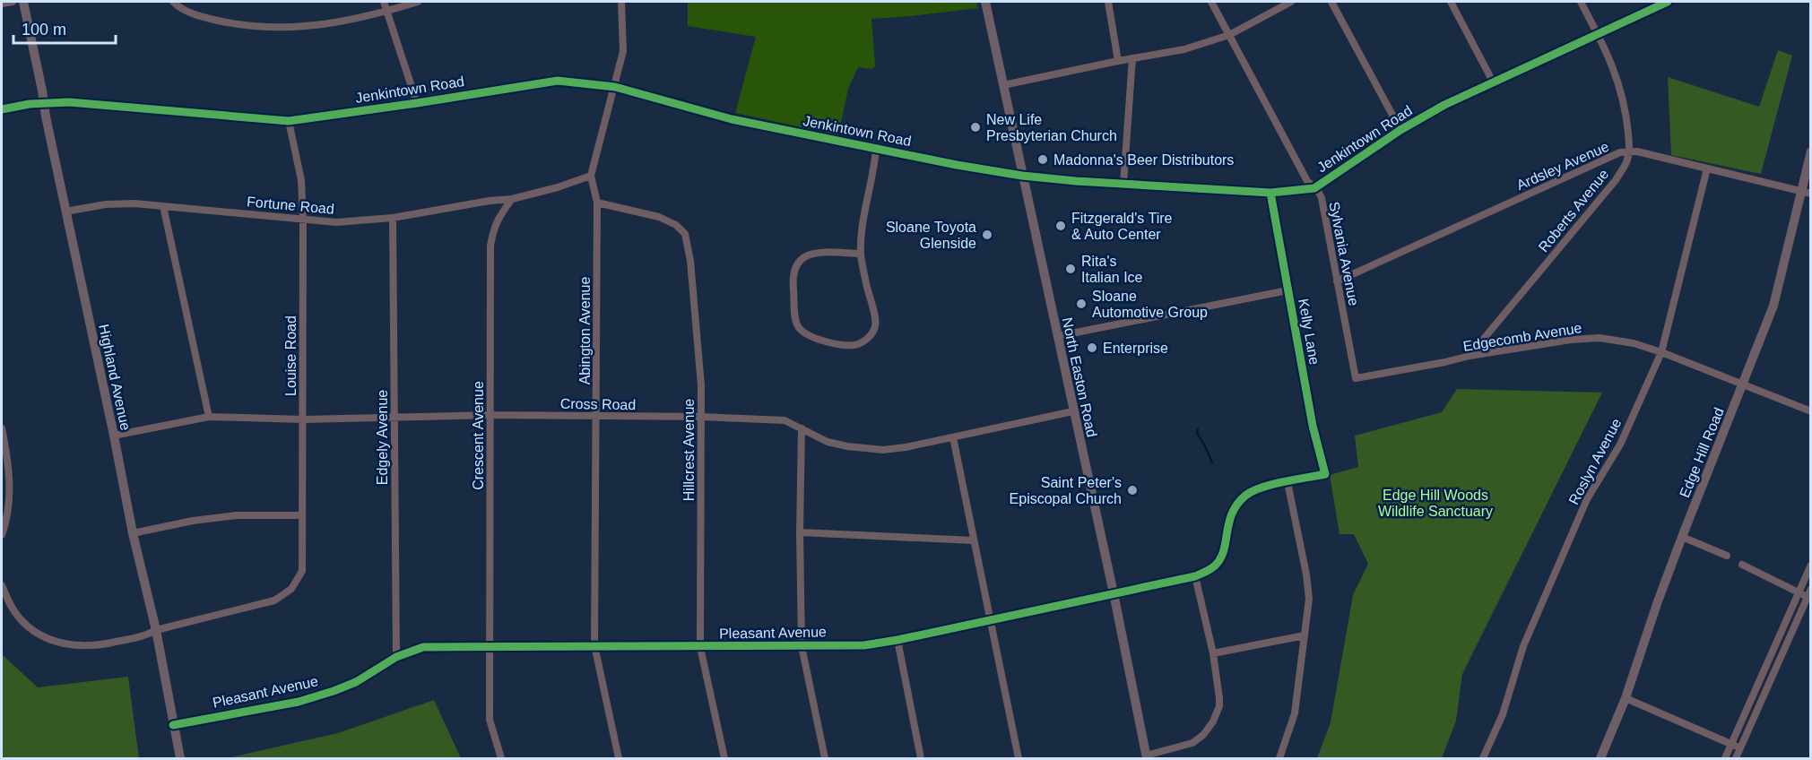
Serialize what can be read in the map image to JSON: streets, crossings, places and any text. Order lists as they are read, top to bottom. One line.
{"streets":{"street":["Jenkintown Road","Ardsley Avenue","Fortune Road","Roberts Avenue","Sylvania Avenue","Abington Avenue","Kelly Lane","Edgecomb Avenue","Louise Road","Highland Avenue","North Easton Road","Cross Road","Crescent Avenue","Edgely Avenue","Hillcrest Avenue","Edge Hill Road","Roslyn Avenue","Pleasant Avenue"]},"crossings":[["Jenkintown Road","Roberts Avenue"],["Jenkintown Road","Sylvania Avenue"],["Jenkintown Road","Abington Avenue"],["Jenkintown Road","Kelly Lane"],["Jenkintown Road","Louise Road"],["Jenkintown Road","Highland Avenue"],["Jenkintown Road","North Easton Road"],["Ardsley Avenue","Roberts Avenue"],["Ardsley Avenue","Sylvania Avenue"],["Ardsley Avenue","Edge Hill Road"],["Ardsley Avenue","Roslyn Avenue"],["Fortune Road","Louise Road"],["Fortune Road","Highland Avenue"],["Fortune Road","Crescent Avenue"],["Fortune Road","Edgely Avenue"],["Roberts Avenue","Edgecomb Avenue"],["Sylvania Avenue","Edgecomb Avenue"],["Abington Avenue","Cross Road"],["Abington Avenue","Hillcrest Avenue"],["Abington Avenue","Pleasant Avenue"],["Kelly Lane","Pleasant Avenue"],["Edgecomb Avenue","Edge Hill Road"],["Edgecomb Avenue","Roslyn Avenue"],["Louise Road","Highland Avenue"],["Louise Road","Cross Road"],["Highland Avenue","Cross Road"],["Highland Avenue","Pleasant Avenue"],["North Easton Road","Cross Road"],["North Easton Road","Pleasant Avenue"],["Cross Road","Crescent Avenue"],["Cross Road","Edgely Avenue"],["Cross Road","Hillcrest Avenue"],["Crescent Avenue","Pleasant Avenue"],["Edgely Avenue","Pleasant Avenue"],["Hillcrest Avenue","Pleasant Avenue"]],"parks":["Edge Hill Woods Wildlife Sanctuary"],"places":["New Life Presbyterian Church","Madonna's Beer Distributors","Fitzgerald's Tire & Auto Center","Sloane Toyota Glenside","Rita's Italian Ice","Sloane Automotive Group","Enterprise","Saint Peter's Episcopal Church"],"scale_bar":"100 m"}
